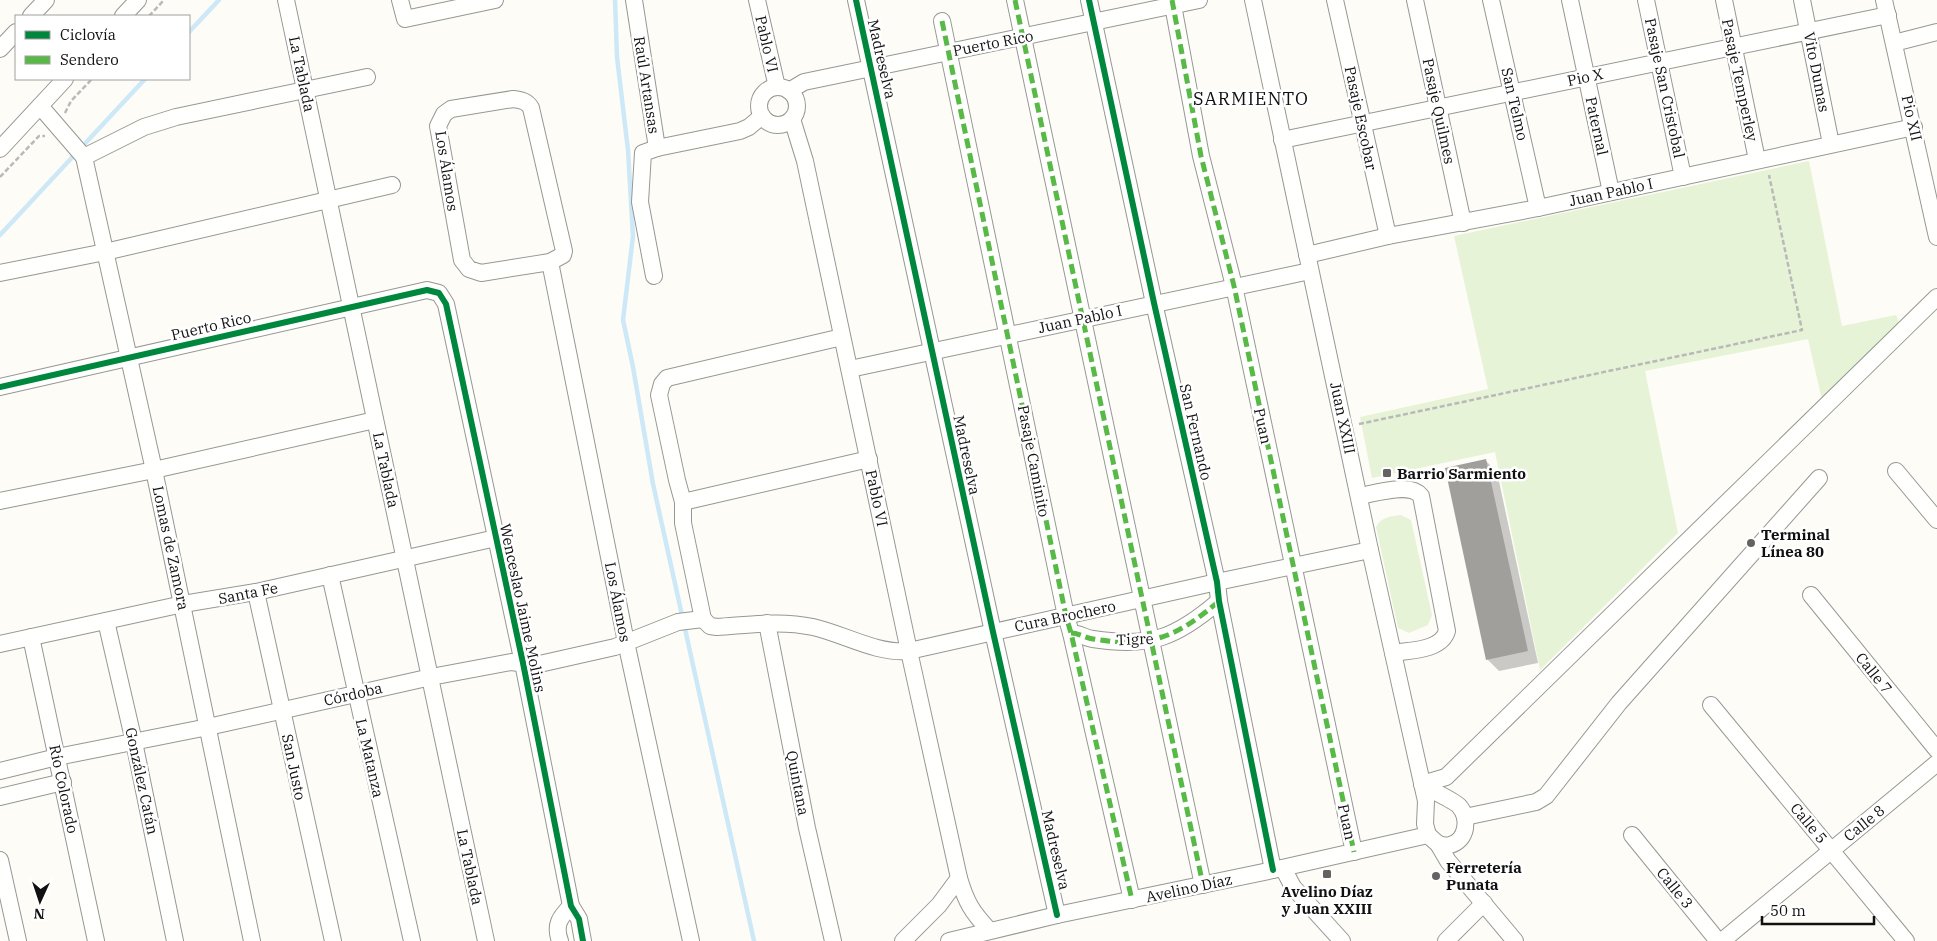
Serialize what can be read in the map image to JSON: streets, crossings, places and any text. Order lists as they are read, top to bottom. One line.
{"streets":{"street":["Puerto Rico","Pablo VI","Madreselva","Vito Dumas","La Tablada","Pio X","Pasaje Temperley","Raúl Artansas","Pasaje San Cristobal","San Telmo","Pasaje Quilmes","Pasaje Escobar","Pio XII","Paternal","Los Álamos","Juan Pablo I","Juan XXIII","Puan","San Fernando","Pasaje Caminito","Lomas de Zamora","Santa Fe","Wenceslao Jaime Molins","Cura Brochero","Tigre","Calle 7","Córdoba","La Matanza","San Justo","González Catán","Quintana","Río Colorado","Calle 5","Calle 8","Avelino Díaz","Calle 3"]},"crossings":[["Puerto Rico","Pablo VI"],["Puerto Rico","Madreselva"],["Puerto Rico","La Tablada"],["Puerto Rico","Raúl Artansas"],["Puerto Rico","Puan"],["Puerto Rico","San Fernando"],["Puerto Rico","Pasaje Caminito"],["Puerto Rico","Lomas de Zamora"],["Puerto Rico","Wenceslao Jaime Molins"],["Pablo VI","Raúl Artansas"],["Pablo VI","Juan Pablo I"],["Pablo VI","Cura Brochero"],["Pablo VI","Avelino Díaz"],["Madreselva","Juan Pablo I"],["Madreselva","Cura Brochero"],["Madreselva","Avelino Díaz"],["Vito Dumas","Pio X"],["Vito Dumas","Juan Pablo I"],["La Tablada","Santa Fe"],["La Tablada","Córdoba"],["Pio X","Pasaje Temperley"],["Pio X","Pasaje San Cristobal"],["Pio X","San Telmo"],["Pio X","Pasaje Quilmes"],["Pio X","Pasaje Escobar"],["Pio X","Pio XII"],["Pio X","Paternal"],["Pio X","Juan XXIII"],["Pasaje Temperley","Juan Pablo I"],["Pasaje San Cristobal","Juan Pablo I"],["San Telmo","Juan Pablo I"],["Pasaje Quilmes","Juan Pablo I"],["Pasaje Escobar","Juan Pablo I"],["Pio XII","Juan Pablo I"],["Paternal","Juan Pablo I"],["Los Álamos","Córdoba"],["Juan Pablo I","Juan XXIII"],["Juan Pablo I","Puan"],["Juan Pablo I","San Fernando"],["Juan Pablo I","Pasaje Caminito"],["Juan XXIII","Cura Brochero"],["Juan XXIII","Avelino Díaz"],["Puan","Cura Brochero"],["Puan","Avelino Díaz"],["San Fernando","Cura Brochero"],["San Fernando","Tigre"],["San Fernando","Avelino Díaz"],["Pasaje Caminito","Cura Brochero"],["Pasaje Caminito","Tigre"],["Pasaje Caminito","Avelino Díaz"],["Lomas de Zamora","Santa Fe"],["Lomas de Zamora","Córdoba"],["Santa Fe","Wenceslao Jaime Molins"],["Santa Fe","La Matanza"],["Santa Fe","San Justo"],["Santa Fe","González Catán"],["Santa Fe","Río Colorado"],["Wenceslao Jaime Molins","Córdoba"],["Cura Brochero","Córdoba"],["Cura Brochero","Quintana"],["Córdoba","La Matanza"],["Córdoba","San Justo"],["Córdoba","González Catán"],["Córdoba","Río Colorado"],["Calle 5","Calle 8"]],"districts":["SARMIENTO"],"places":{"transit":["Barrio Sarmiento","Avelino Díaz y Juan XXIII"],"other":["Terminal Línea 80","Ferretería Punata"]},"legend":["Ciclovía","Sendero"],"scale_bar":"50 m","north":"bottom"}
